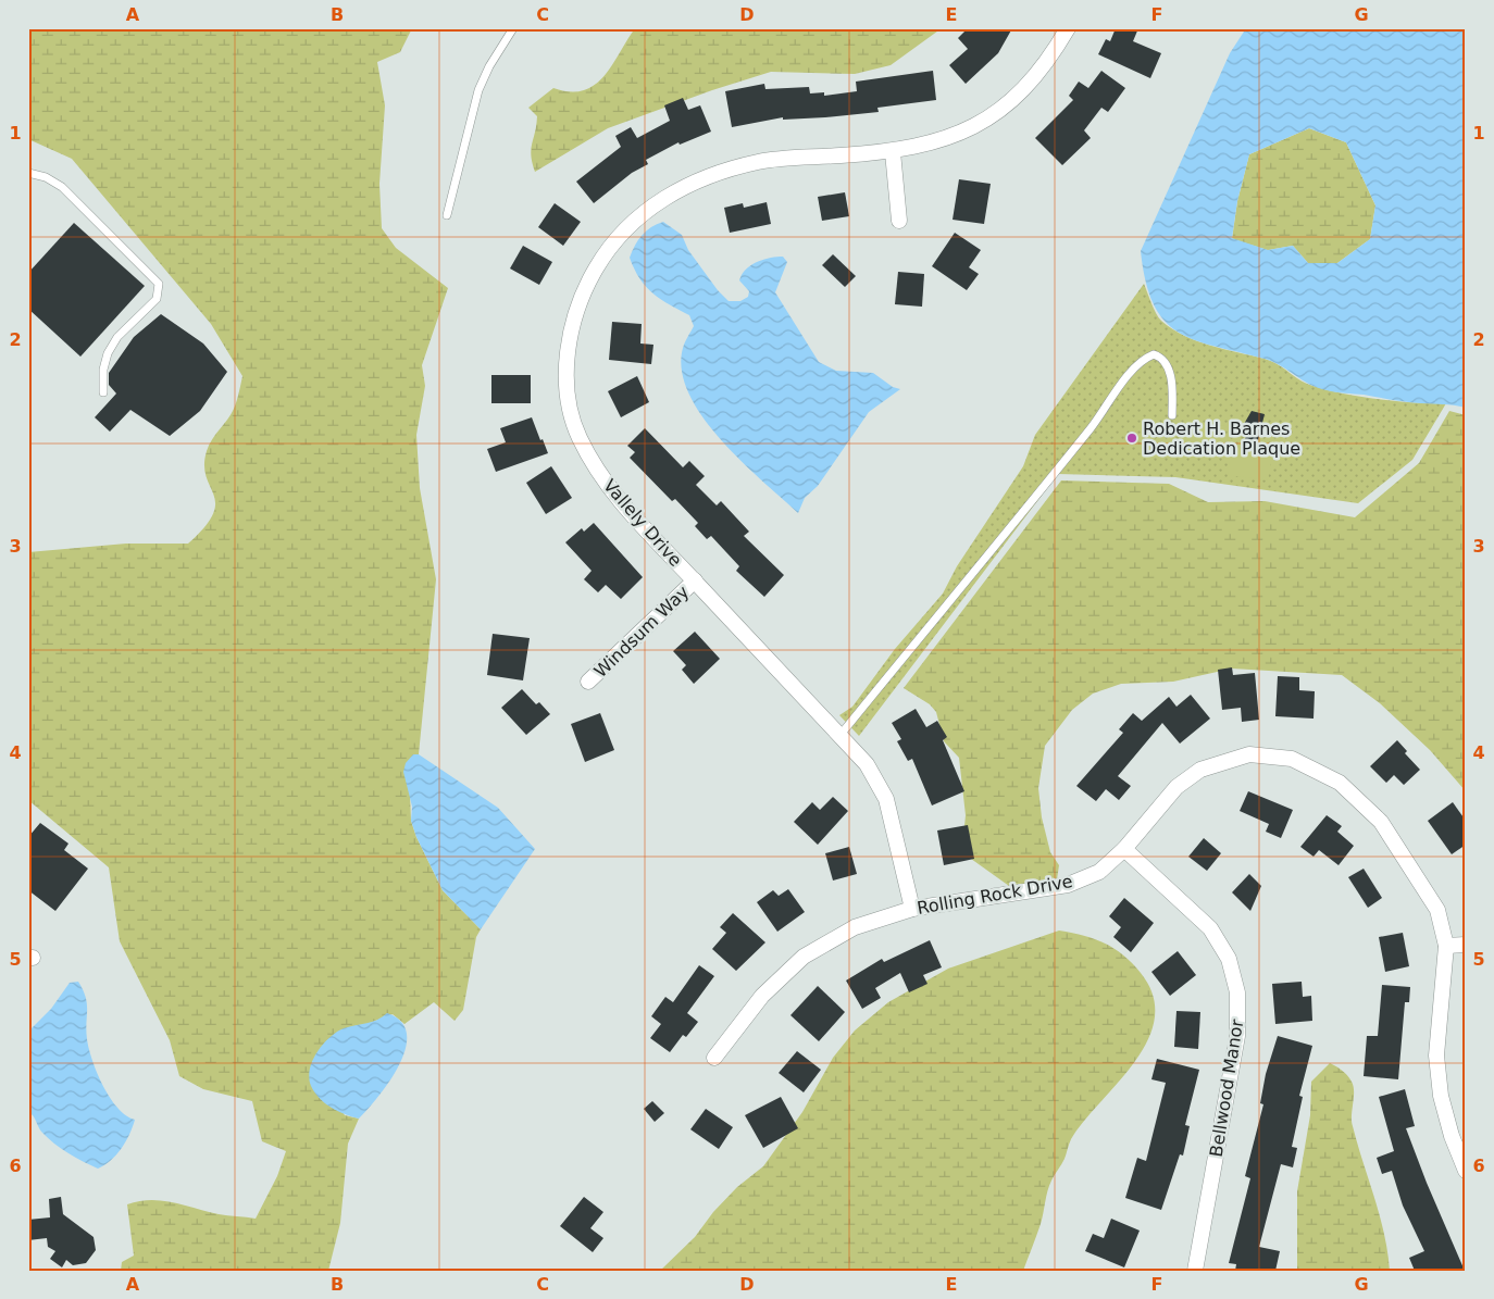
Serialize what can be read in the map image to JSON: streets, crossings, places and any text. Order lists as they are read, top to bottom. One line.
{"streets":{"street":["Vallely Drive","Windsum Way","Rolling Rock Drive","Bellwood Manor"]},"crossings":[["Vallely Drive","Windsum Way"],["Vallely Drive","Rolling Rock Drive"],["Rolling Rock Drive","Bellwood Manor"]],"places":["Robert H. Barnes Dedication Plaque"],"grid":{"columns":["A","B","C","D","E","F","G"],"rows":["1","2","3","4","5","6"]}}
